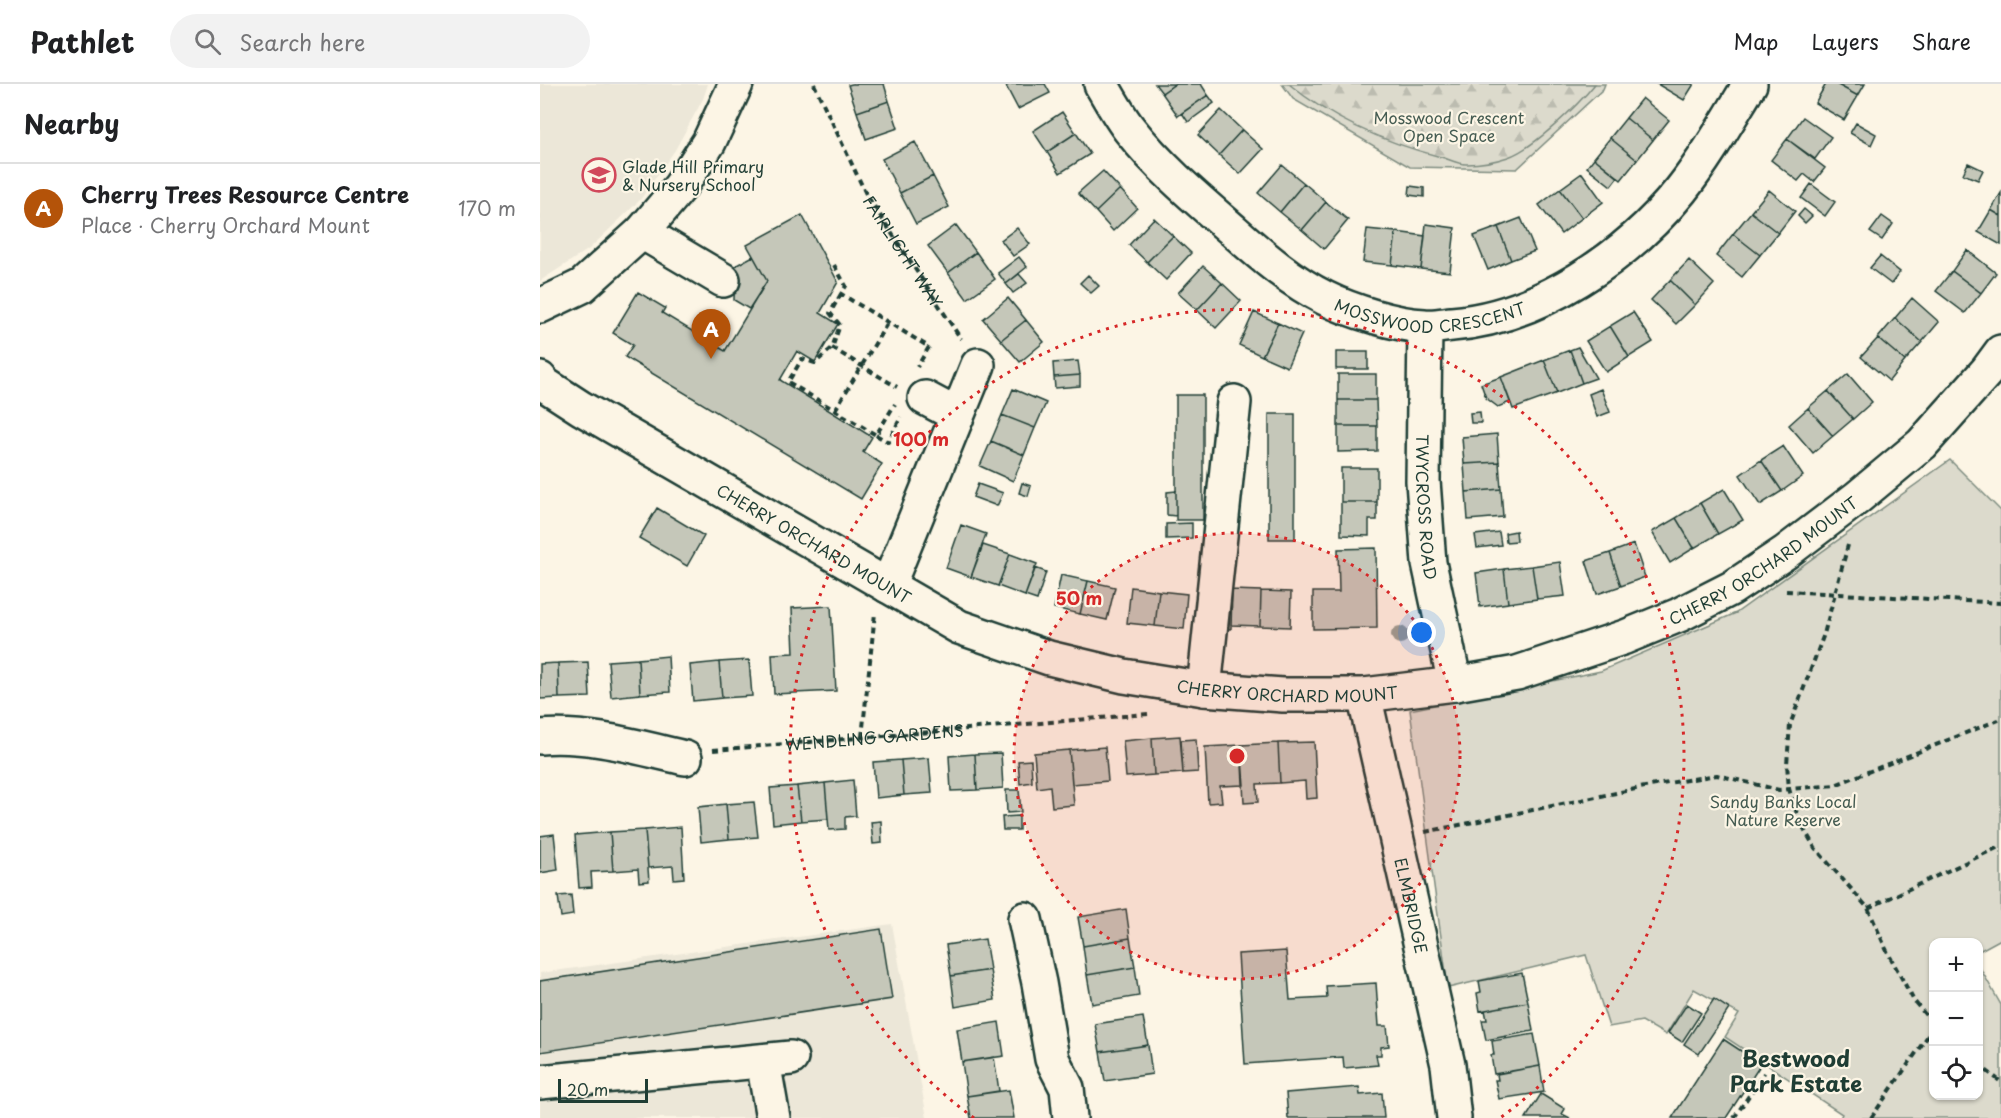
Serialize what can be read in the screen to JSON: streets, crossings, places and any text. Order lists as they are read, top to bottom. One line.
{"streets":{"street":["MOSSWOOD CRESCENT","TWYCROSS ROAD","CHERRY ORCHARD MOUNT","ELMBRIDGE"],"path":["FAIRLIGHT WAY","WENDLING GARDENS"]},"crossings":[["MOSSWOOD CRESCENT","TWYCROSS ROAD"],["TWYCROSS ROAD","CHERRY ORCHARD MOUNT"],["CHERRY ORCHARD MOUNT","ELMBRIDGE"]],"districts":["Bestwood Park Estate"],"parks":["Mosswood Crescent Open Space","Sandy Banks Local Nature Reserve"],"places":{"school or university":["Glade Hill Primary & Nursery School"]},"scale_bar":"20 m","page":{"header":"Pathlet","search":"Search here","nav":["Map","Layers","Share"],"heading":"Nearby","list":[{"mark":"A","name":"Cherry Trees Resource Centre","note":"Place · Cherry Orchard Mount","value":"170 m"}],"pins":"A","map_buttons":["+","−"],"scale":"20 m"},"rings":["100 m","50 m"]}
